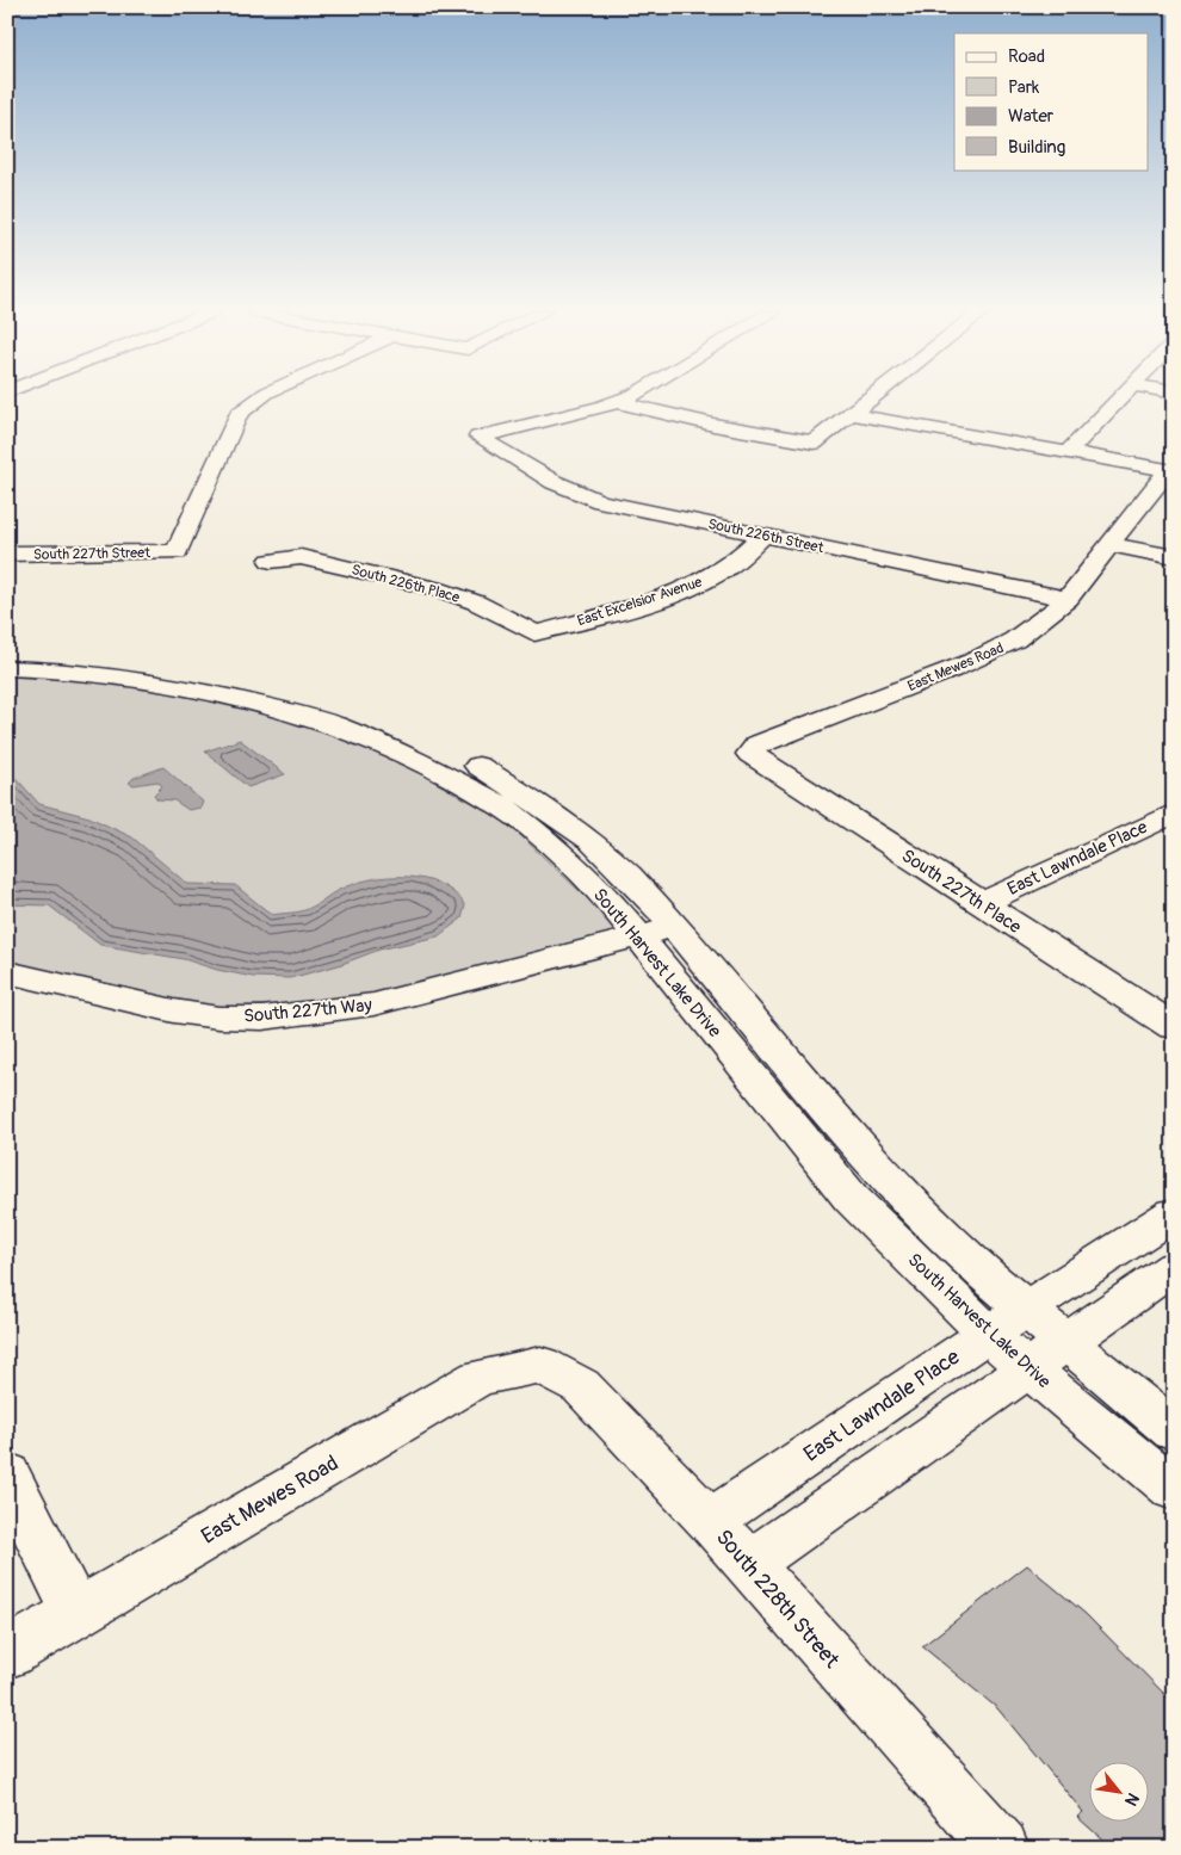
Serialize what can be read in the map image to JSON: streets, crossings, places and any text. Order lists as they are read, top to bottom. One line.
{"streets":{"street":["South 226th Street","South 227th Street","South 226th Place","East Excelsior Avenue","East Mewes Road","East Lawndale Place","South 227th Place","South Harvest Lake Drive","South 227th Way","South 228th Street"]},"crossings":[["South 226th Street","East Excelsior Avenue"],["South 226th Street","East Mewes Road"],["South 226th Place","East Excelsior Avenue"],["East Mewes Road","South 227th Place"],["East Mewes Road","South 228th Street"],["East Lawndale Place","South 227th Place"],["East Lawndale Place","South Harvest Lake Drive"],["East Lawndale Place","South 228th Street"],["South Harvest Lake Drive","South 227th Way"]],"legend":["Road","Park","Water","Building"],"north":"bottom right"}
